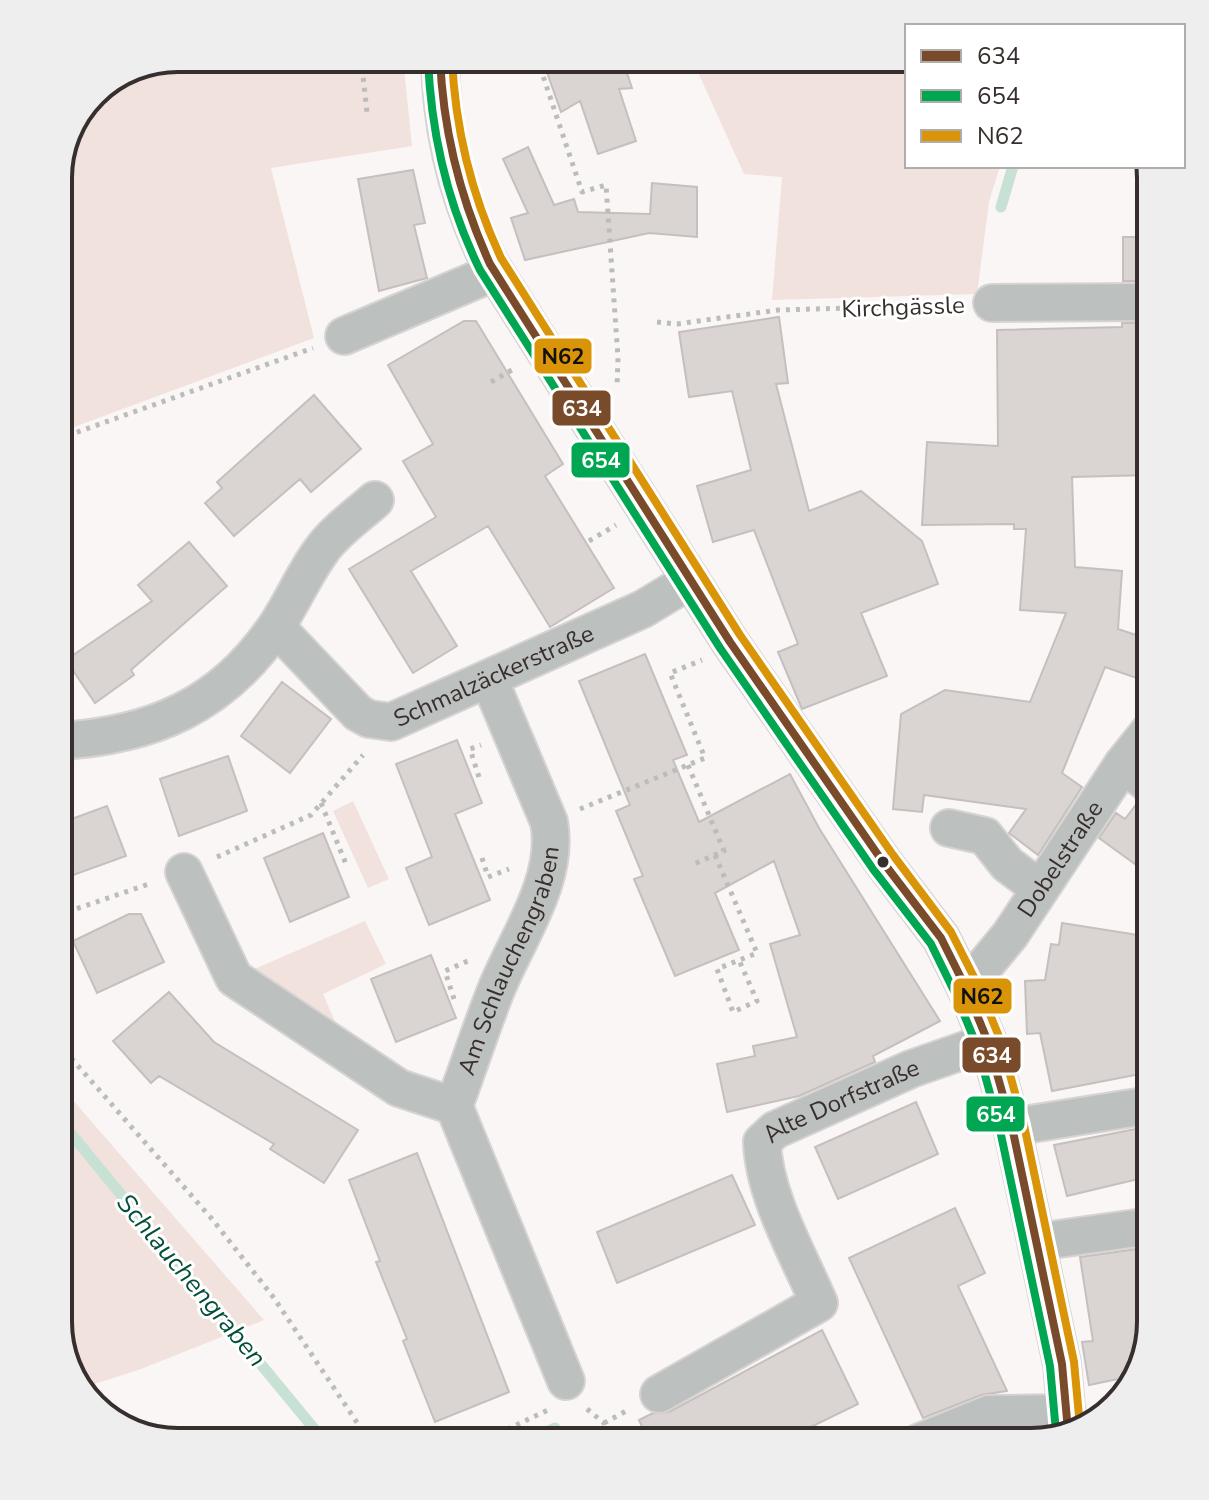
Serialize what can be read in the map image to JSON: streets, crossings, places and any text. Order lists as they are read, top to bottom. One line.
{"streets":{"street":["Kirchgässle","Schmalzäckerstraße","Dobelstraße","Am Schlauchengraben","Alte Dorfstraße"]},"crossings":[["Schmalzäckerstraße","Am Schlauchengraben"]],"water":["Schlauchengraben"],"lines":["transit line 634","transit line 654","transit line N62"],"legend":["634","654","N62"]}
